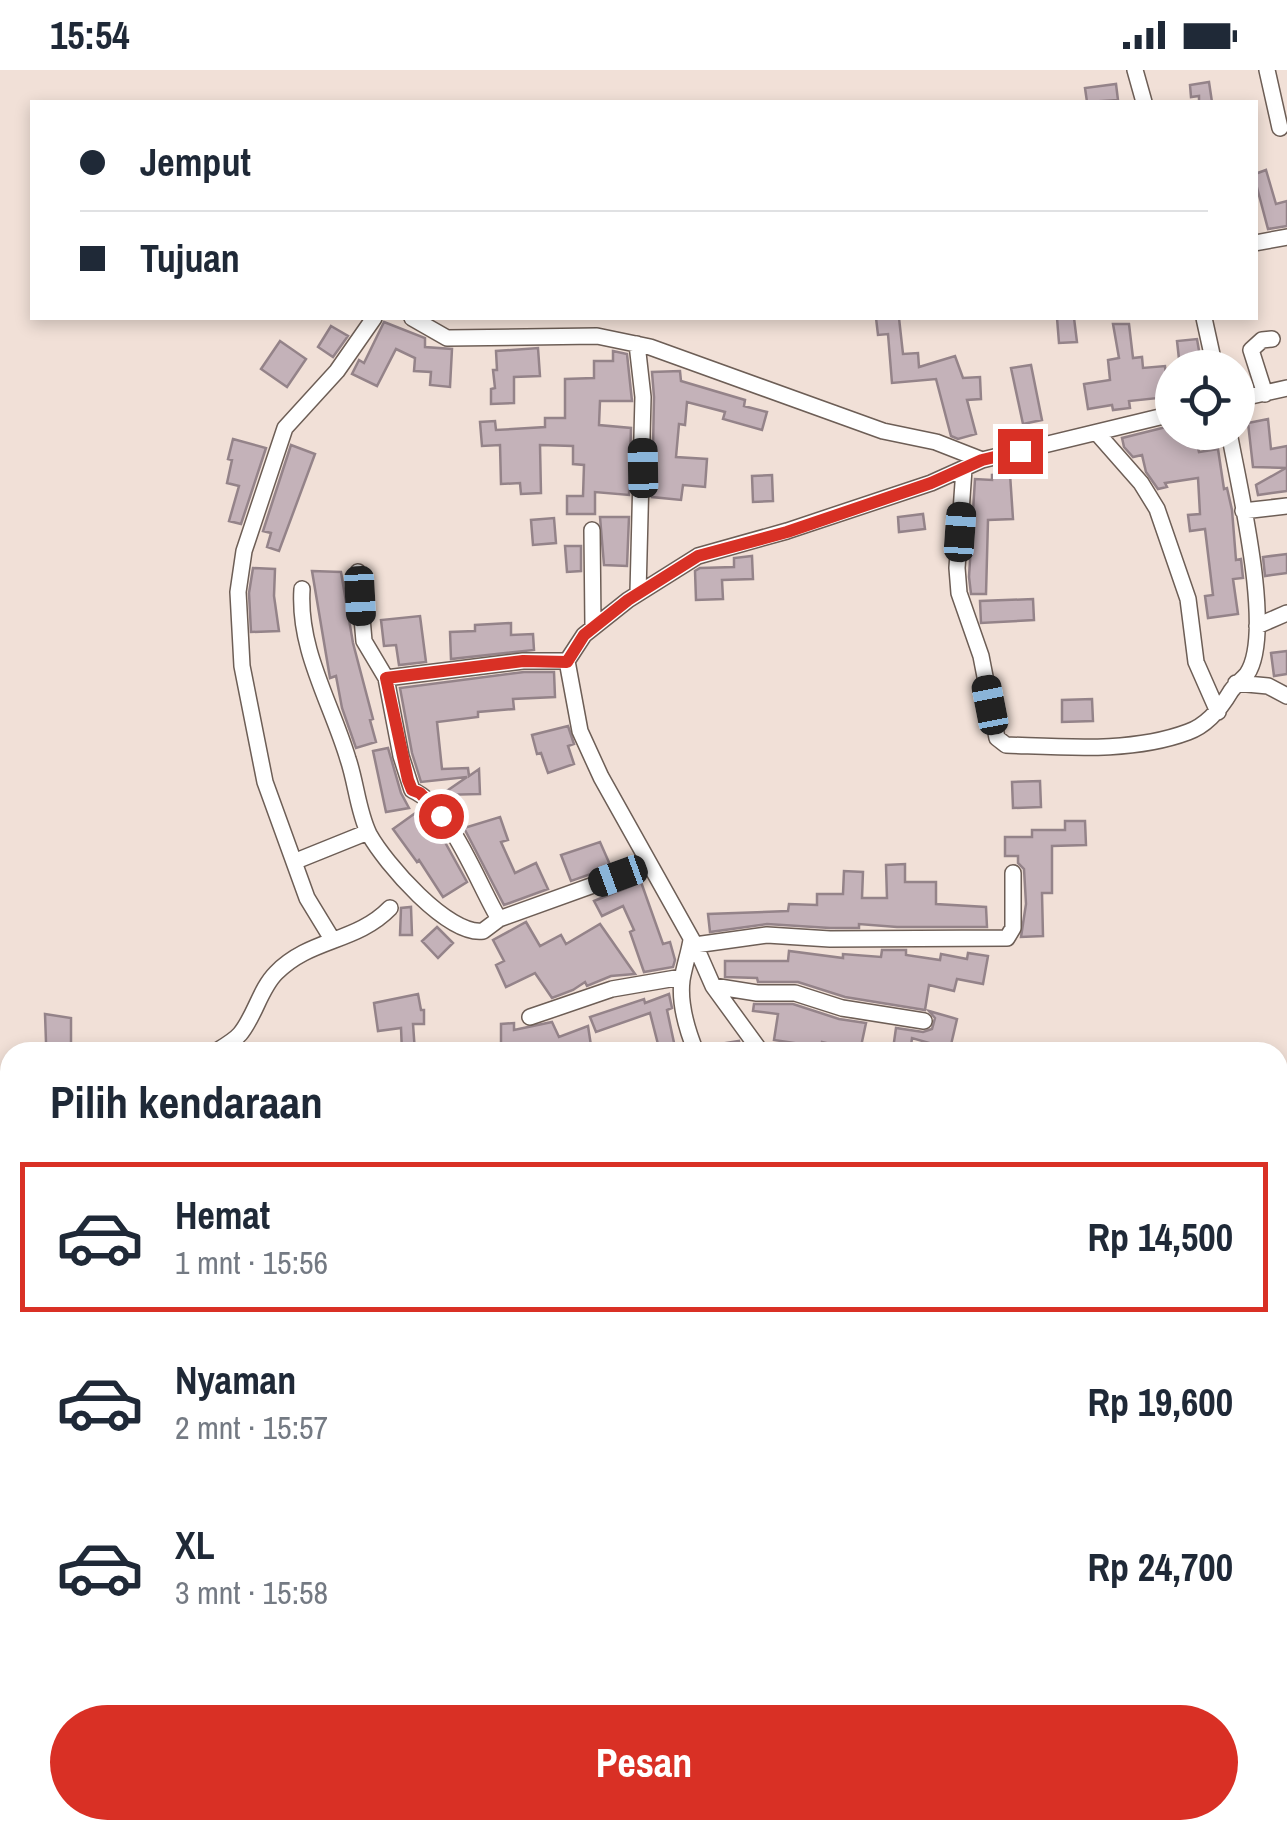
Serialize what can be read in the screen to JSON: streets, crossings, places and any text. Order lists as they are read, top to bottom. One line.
{"page":{"status":"15:54","banner":["Jemput","Tujuan"],"heading":"Pilih kendaraan","list":[{"name":"Hemat","note":"1 mnt · 15:56","value":"Rp 14,500"},{"name":"Nyaman","note":"2 mnt · 15:57","value":"Rp 19,600"},{"name":"XL","note":"3 mnt · 15:58","value":"Rp 24,700"}],"buttons":"Pesan"}}
